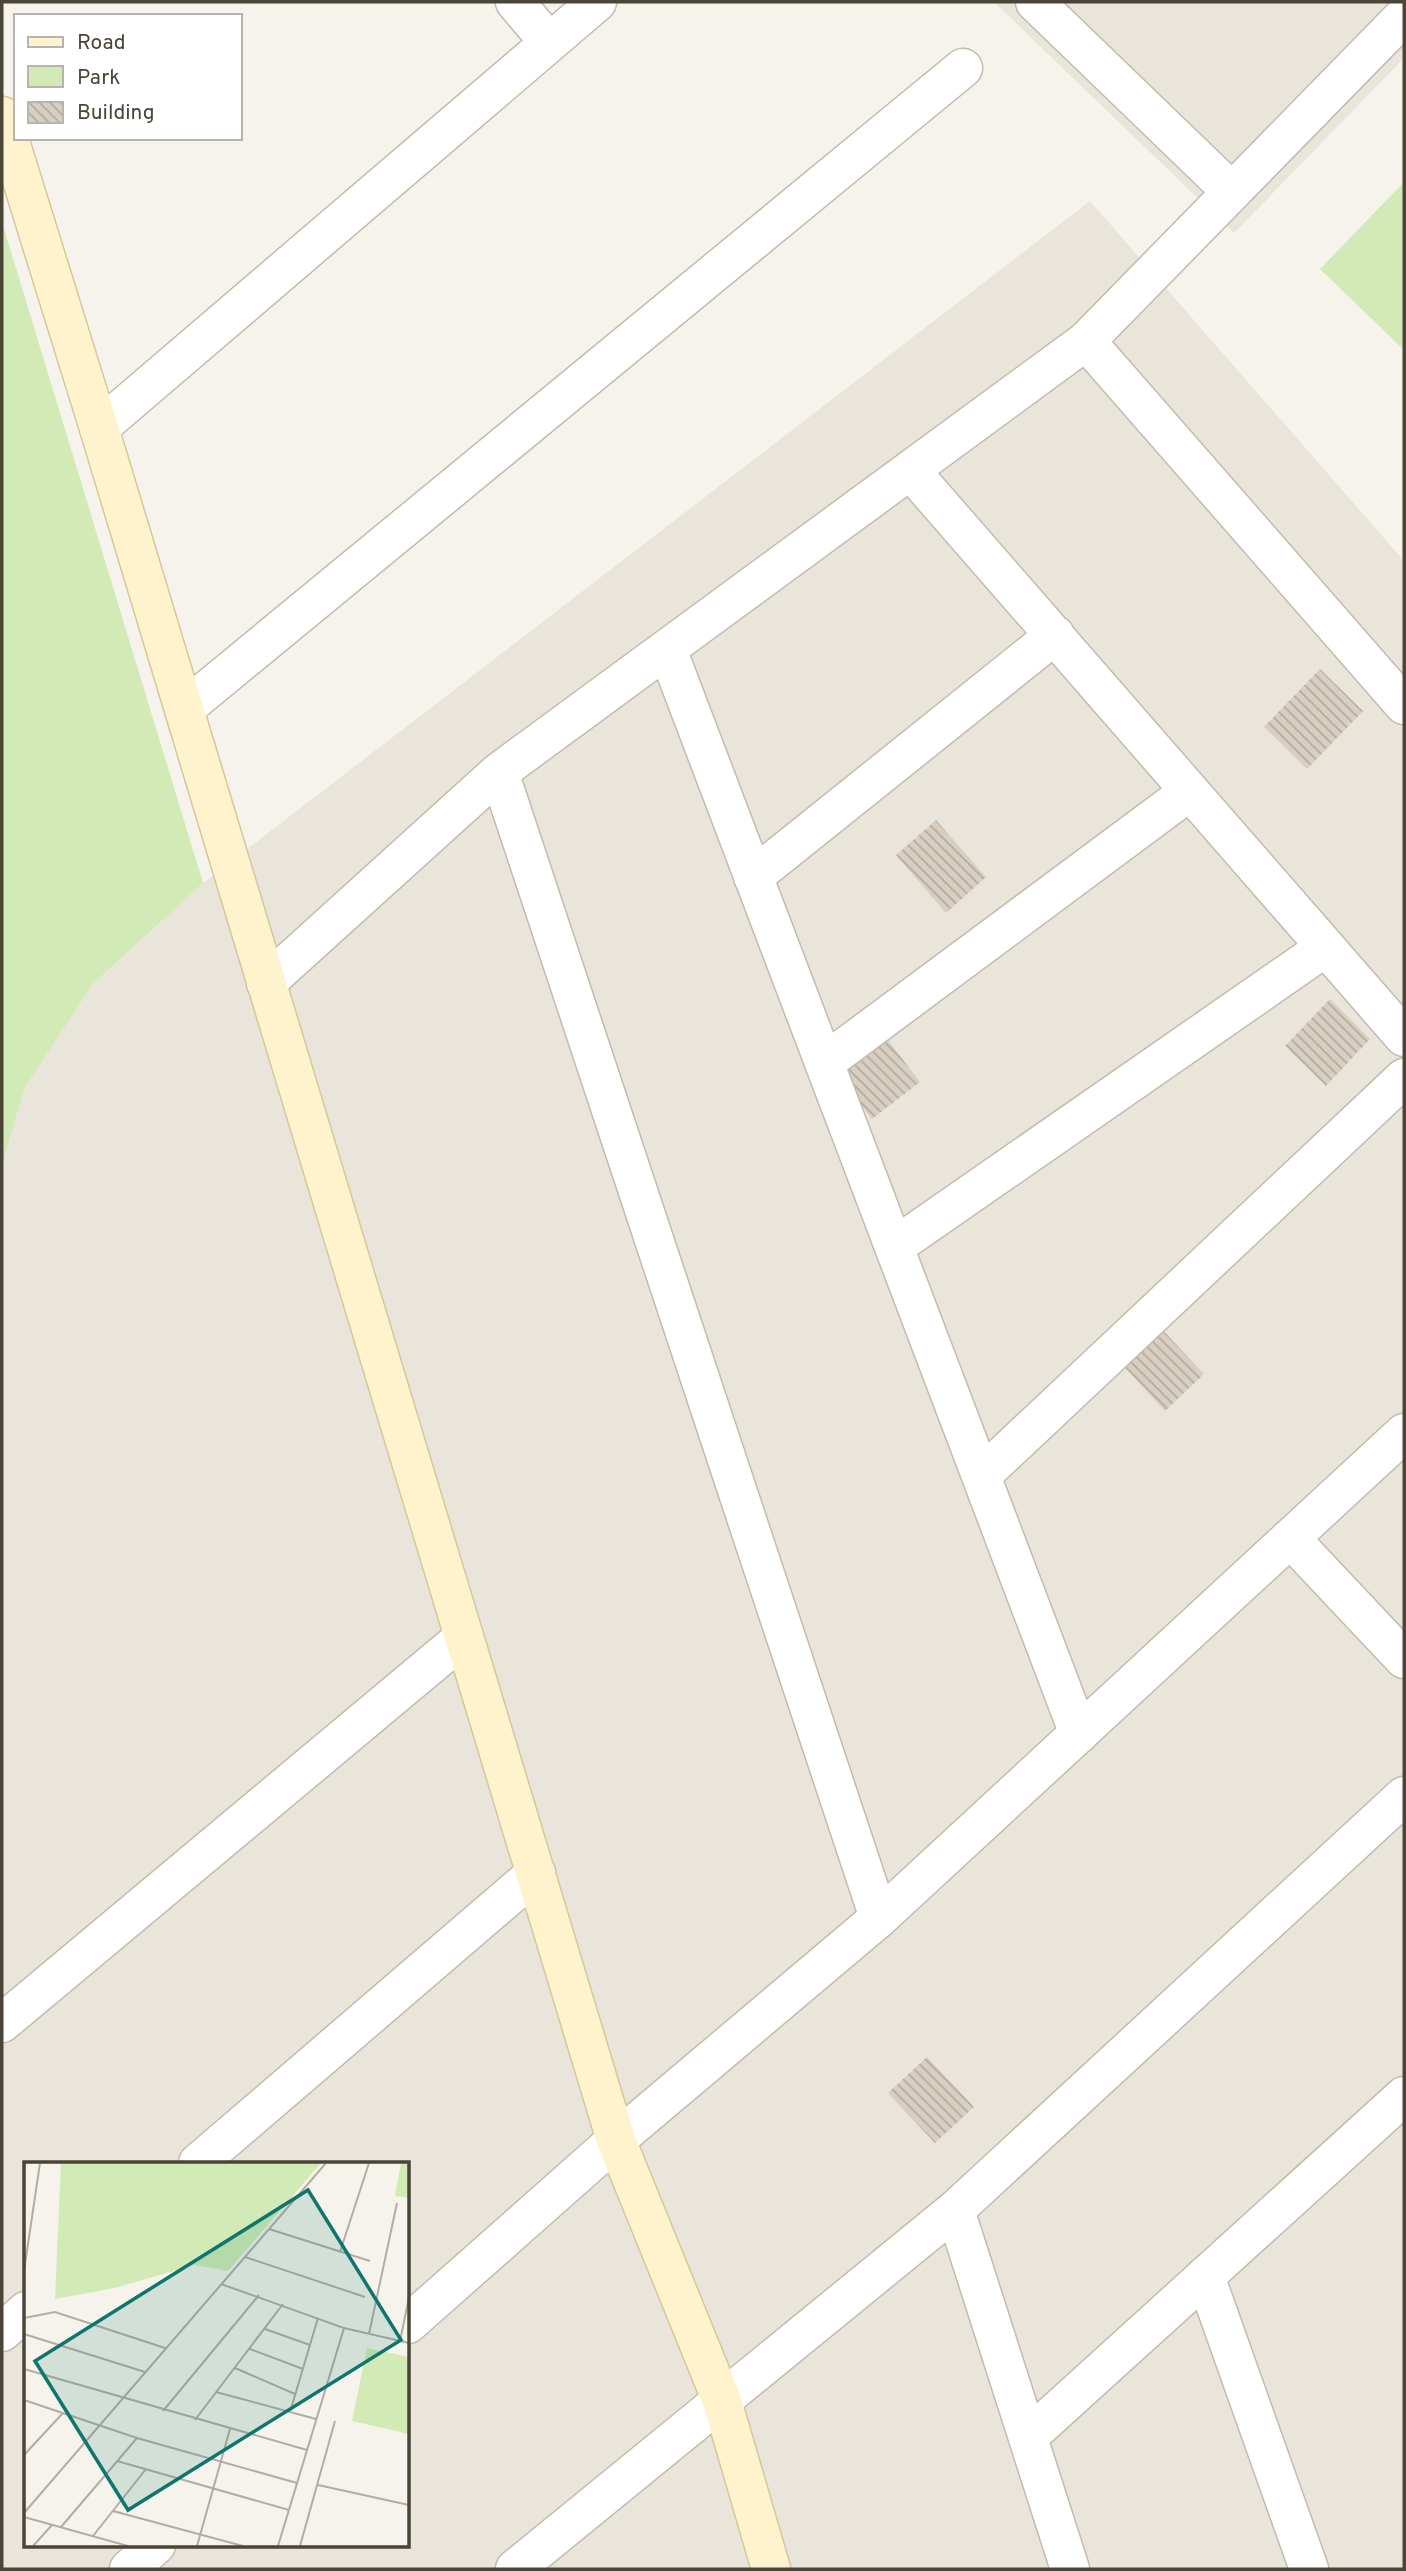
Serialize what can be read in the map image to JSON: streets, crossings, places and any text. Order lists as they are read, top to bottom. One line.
{"legend":["Road","Park","Building"]}
